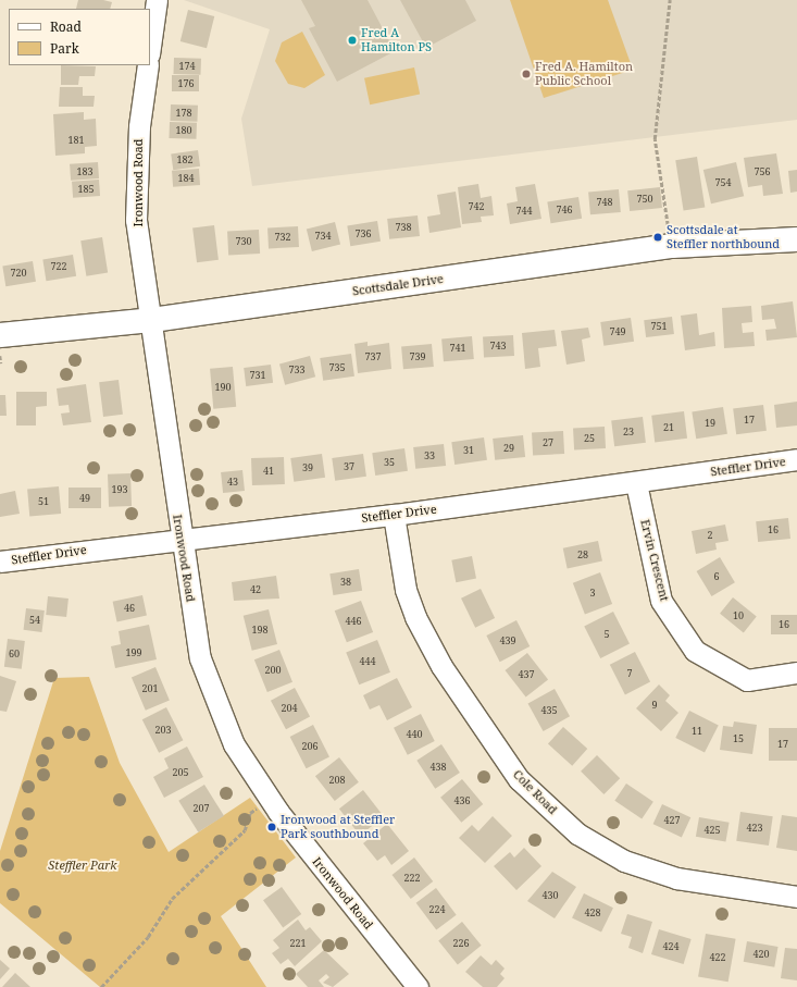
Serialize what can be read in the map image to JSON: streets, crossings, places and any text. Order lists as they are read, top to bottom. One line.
{"streets":{"street":["Ironwood Road","Scottsdale Drive","Steffler Drive","Ervin Crescent","Cole Road"]},"crossings":[["Ironwood Road","Scottsdale Drive"],["Ironwood Road","Steffler Drive"],["Steffler Drive","Ervin Crescent"],["Steffler Drive","Cole Road"]],"parks":["Steffler Park"],"places":["Fred A Hamilton PS","Fred A. Hamilton Public School","Scottsdale at Steffler northbound","Ironwood at Steffler Park southbound"],"house_numbers":["174","176","178","180","181","182","183","756","184","754","185","750","748","742","746","744","738","736","734","732","730","722","720","751","749","743","741","737","739","735","733","731","190","17","19","21","23","25","27","29","31","33","35","37","39","41","43","193","49","51","16","2","28","6","38","42","3","46","10","54","446","16","198","5","439","199","60","444","200","7","437","201","9","204","435","203","11","440","15","17","206","438","205","208","436","207","427","423","425","222","430","224","428","221","226","424","420","422"],"legend":["Road","Park"]}
